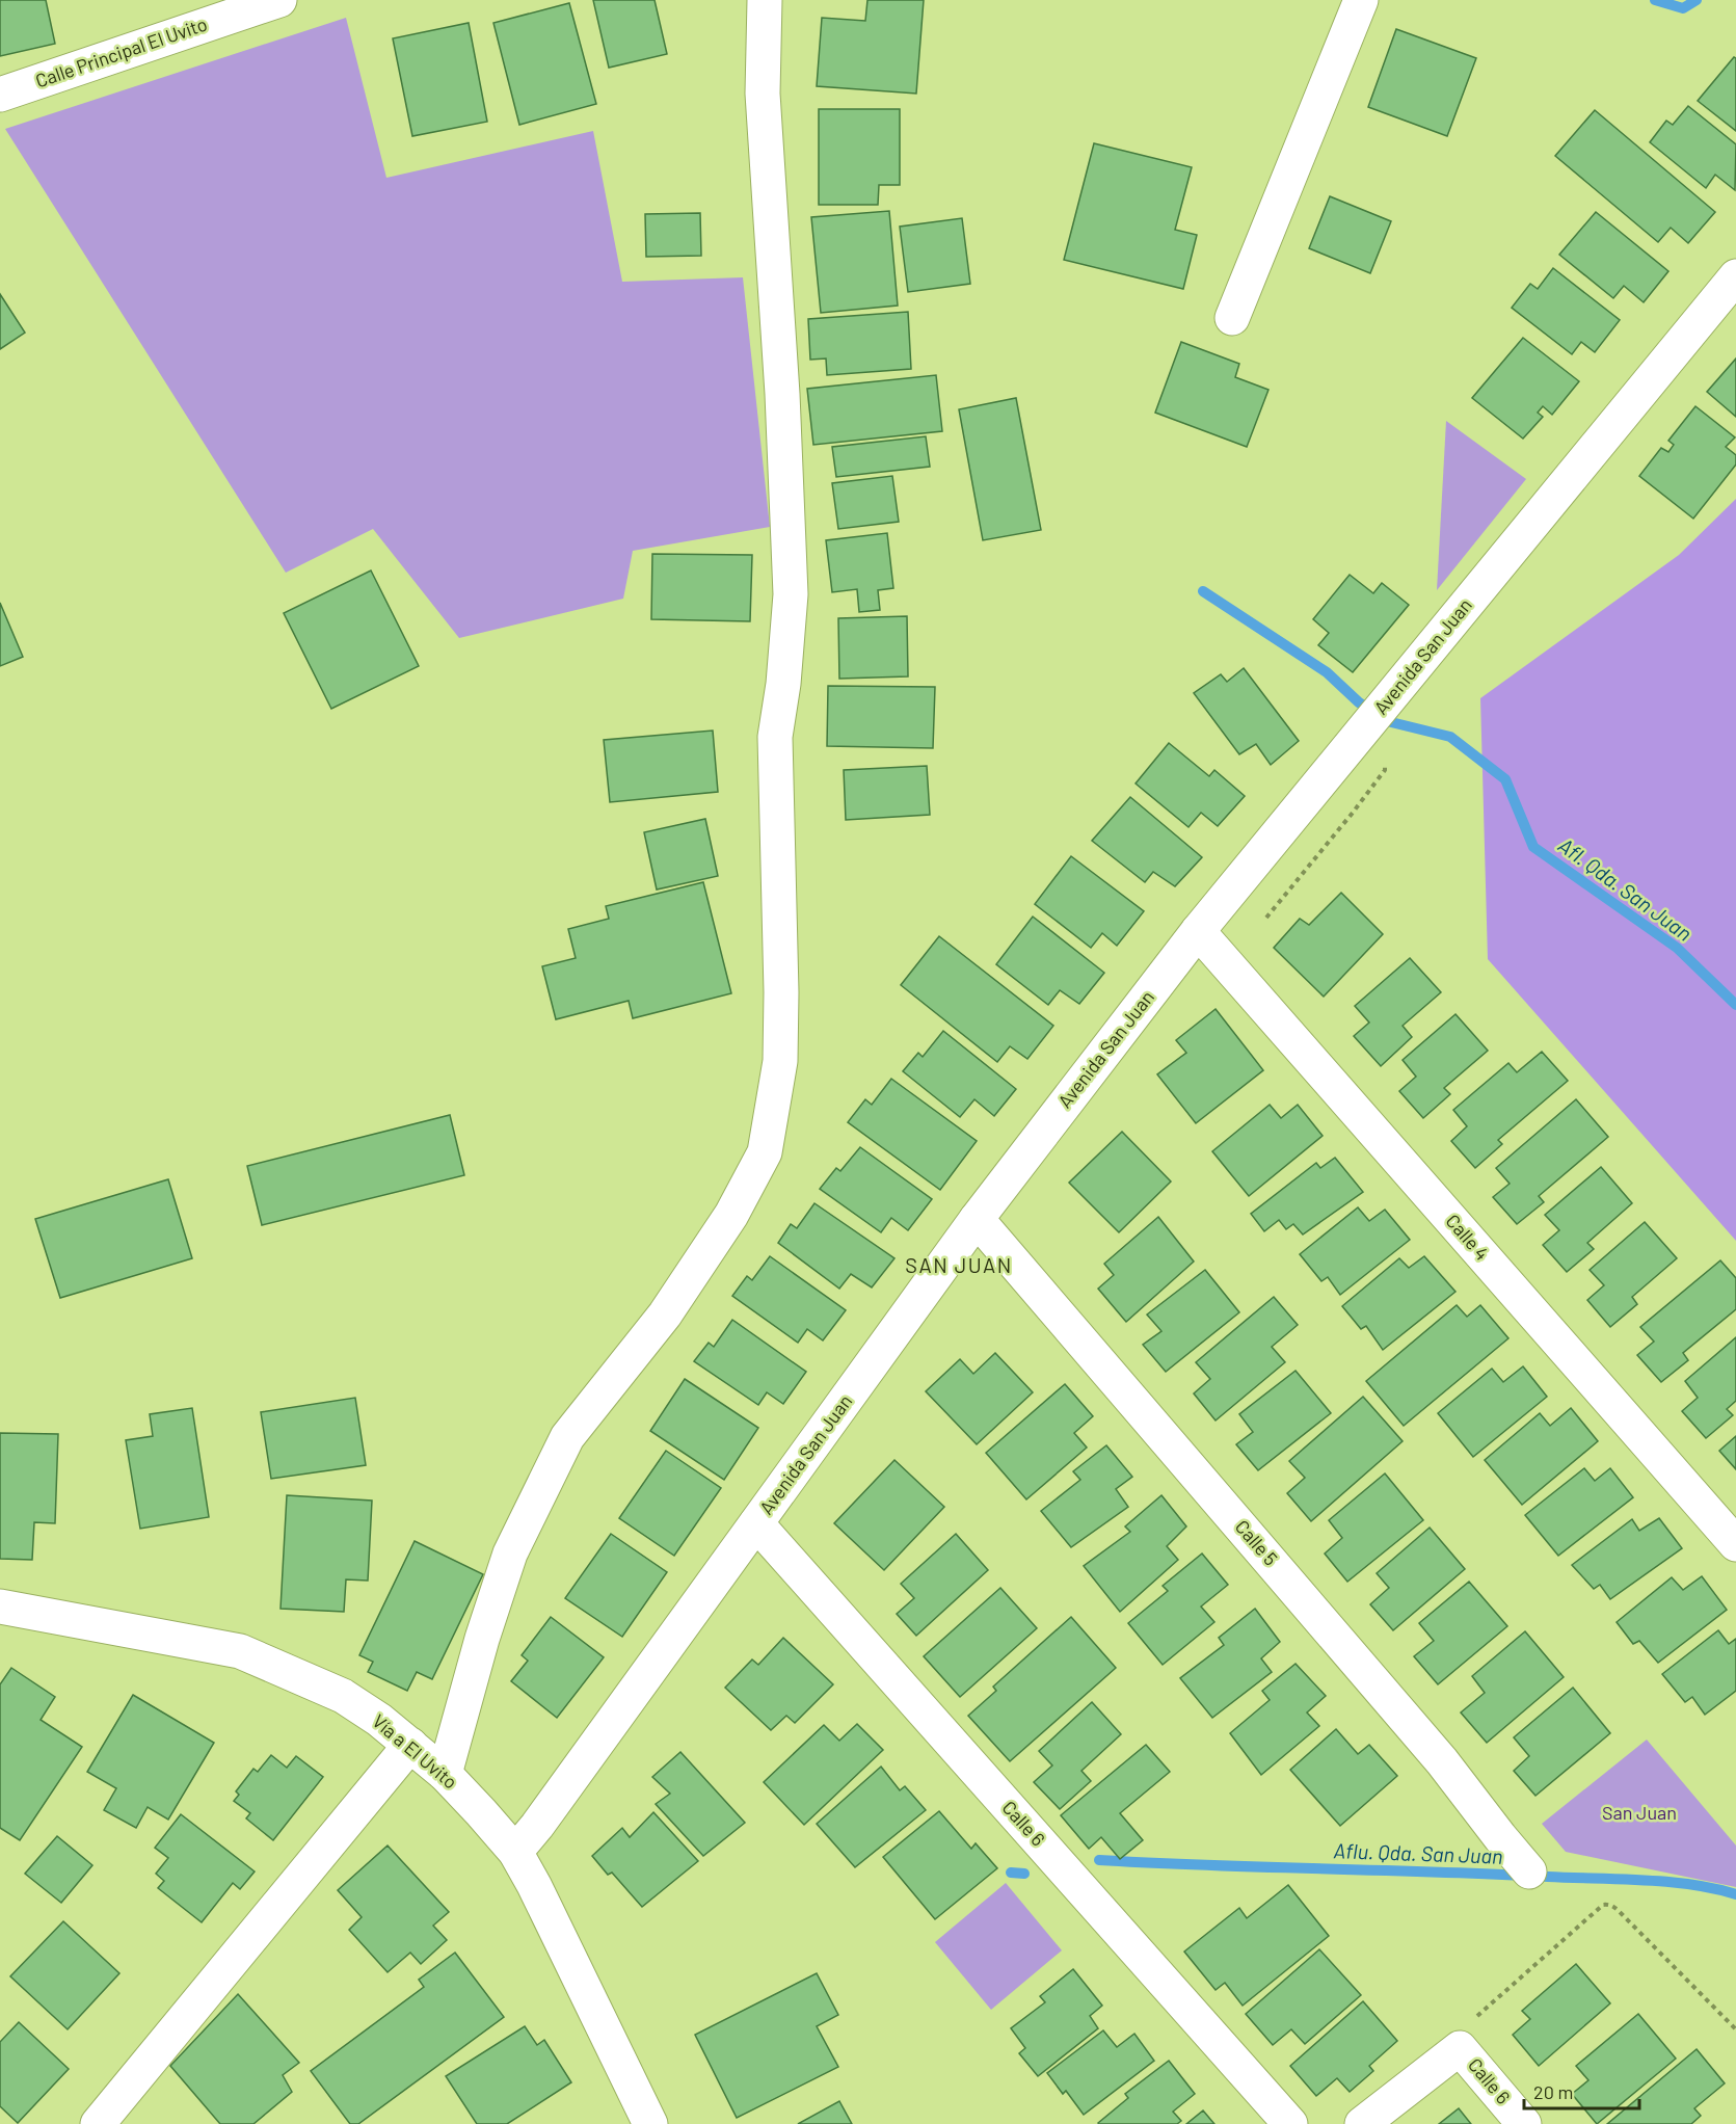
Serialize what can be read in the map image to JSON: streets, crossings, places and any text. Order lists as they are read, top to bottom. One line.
{"streets":{"street":["Calle Principal El Uvito","Avenida San Juan","Calle 4","Calle 5","Vía a El Uvito","Calle 6"]},"crossings":[["Avenida San Juan","Calle 4"],["Avenida San Juan","Calle 5"],["Avenida San Juan","Vía a El Uvito"],["Avenida San Juan","Calle 6"]],"districts":["SAN JUAN"],"water":["Afl. Qda. San Juan","Aflu. Qda. San Juan"],"parks":["San Juan"],"scale_bar":"20 m"}
